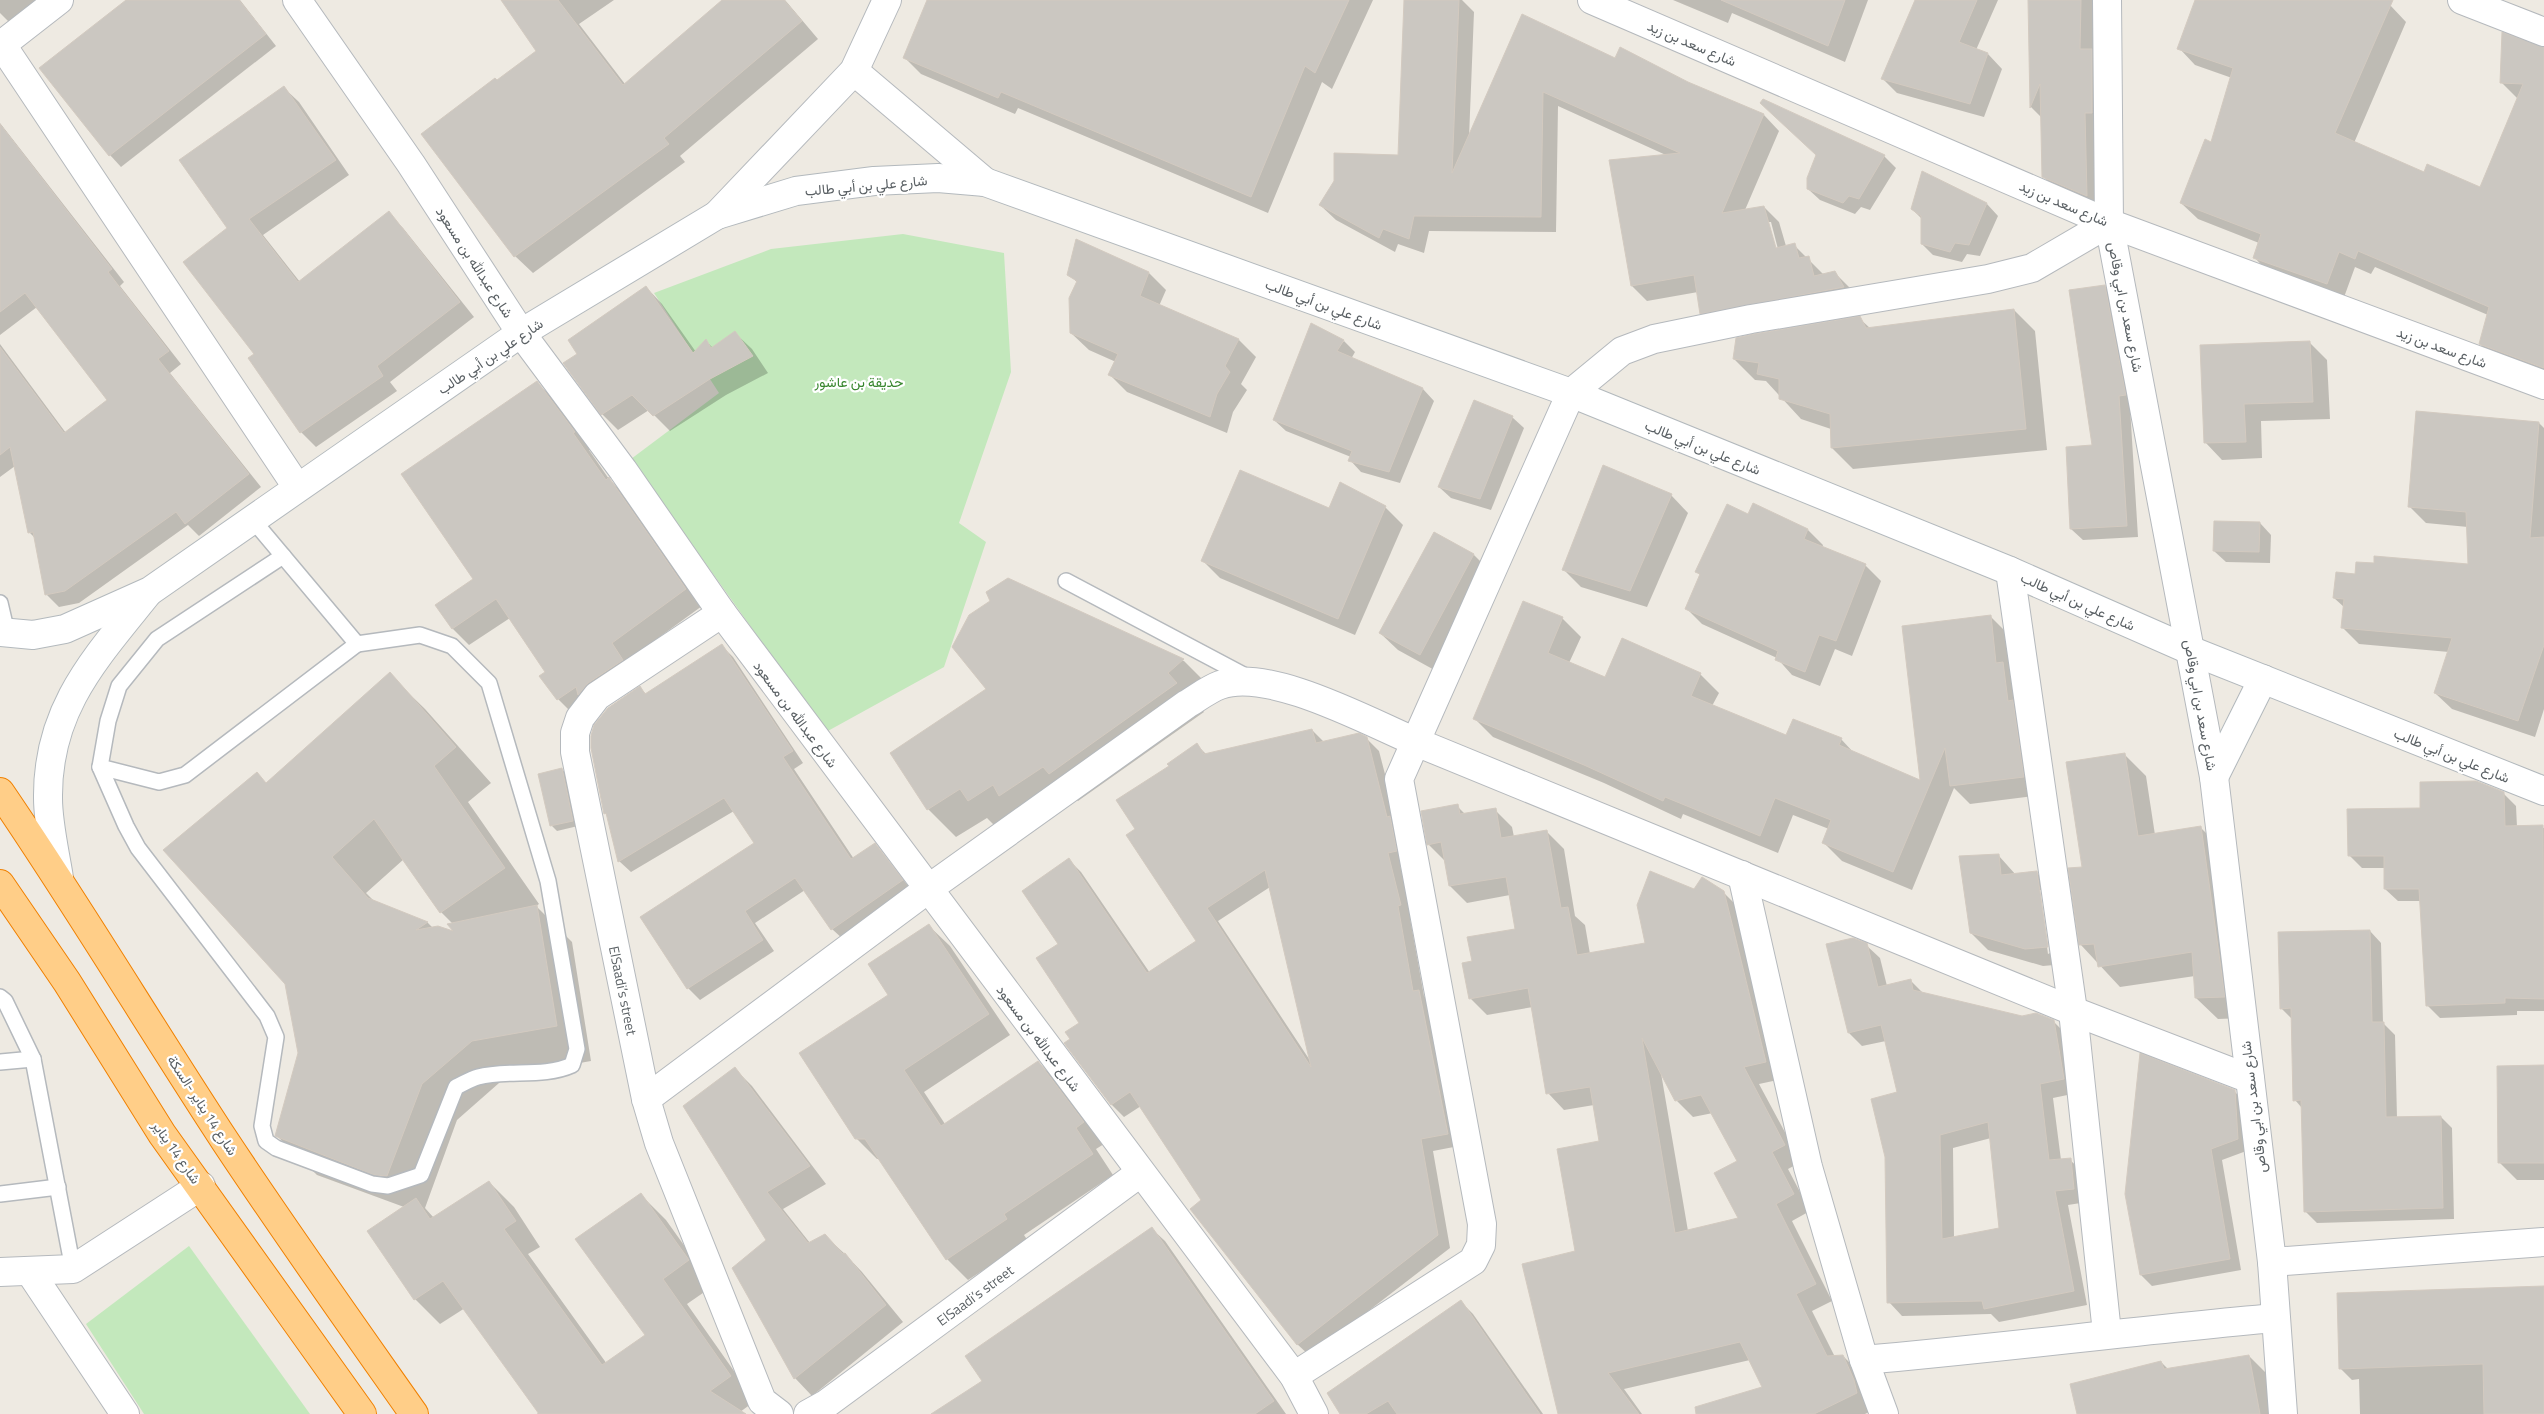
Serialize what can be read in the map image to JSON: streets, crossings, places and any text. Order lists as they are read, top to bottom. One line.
{"streets":{"highway":["شارع 14 يناير -السكة","شارع 14 يناير"],"street":["شارع سعد بن زيد","شارع علي بن أبي طالب","شارع عبدالله بن مسعود","شارع سعد بن ابي وقاص","ElSaadi’s street"]},"crossings":[["شارع سعد بن زيد","شارع سعد بن ابي وقاص"],["شارع علي بن أبي طالب","شارع عبدالله بن مسعود"],["شارع علي بن أبي طالب","شارع سعد بن ابي وقاص"],["شارع علي بن أبي طالب","شارع 14 يناير -السكة"],["شارع عبدالله بن مسعود","ElSaadi’s street"]],"parks":["حديقة بن عاشور"]}
